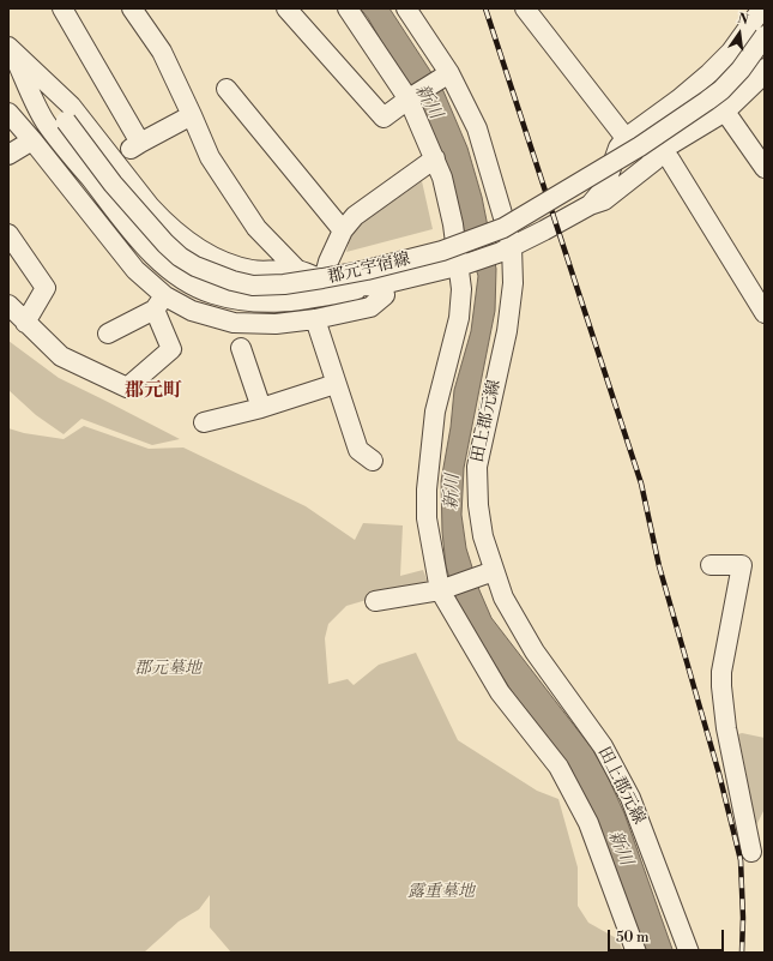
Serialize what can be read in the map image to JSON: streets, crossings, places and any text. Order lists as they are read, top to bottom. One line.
{"streets":{"street":["郡元宇宿線","田上郡元線"]},"districts":["郡元町"],"water":["新川"],"parks":["郡元墓地","露重墓地"],"scale_bar":"50 m","north":"top"}
